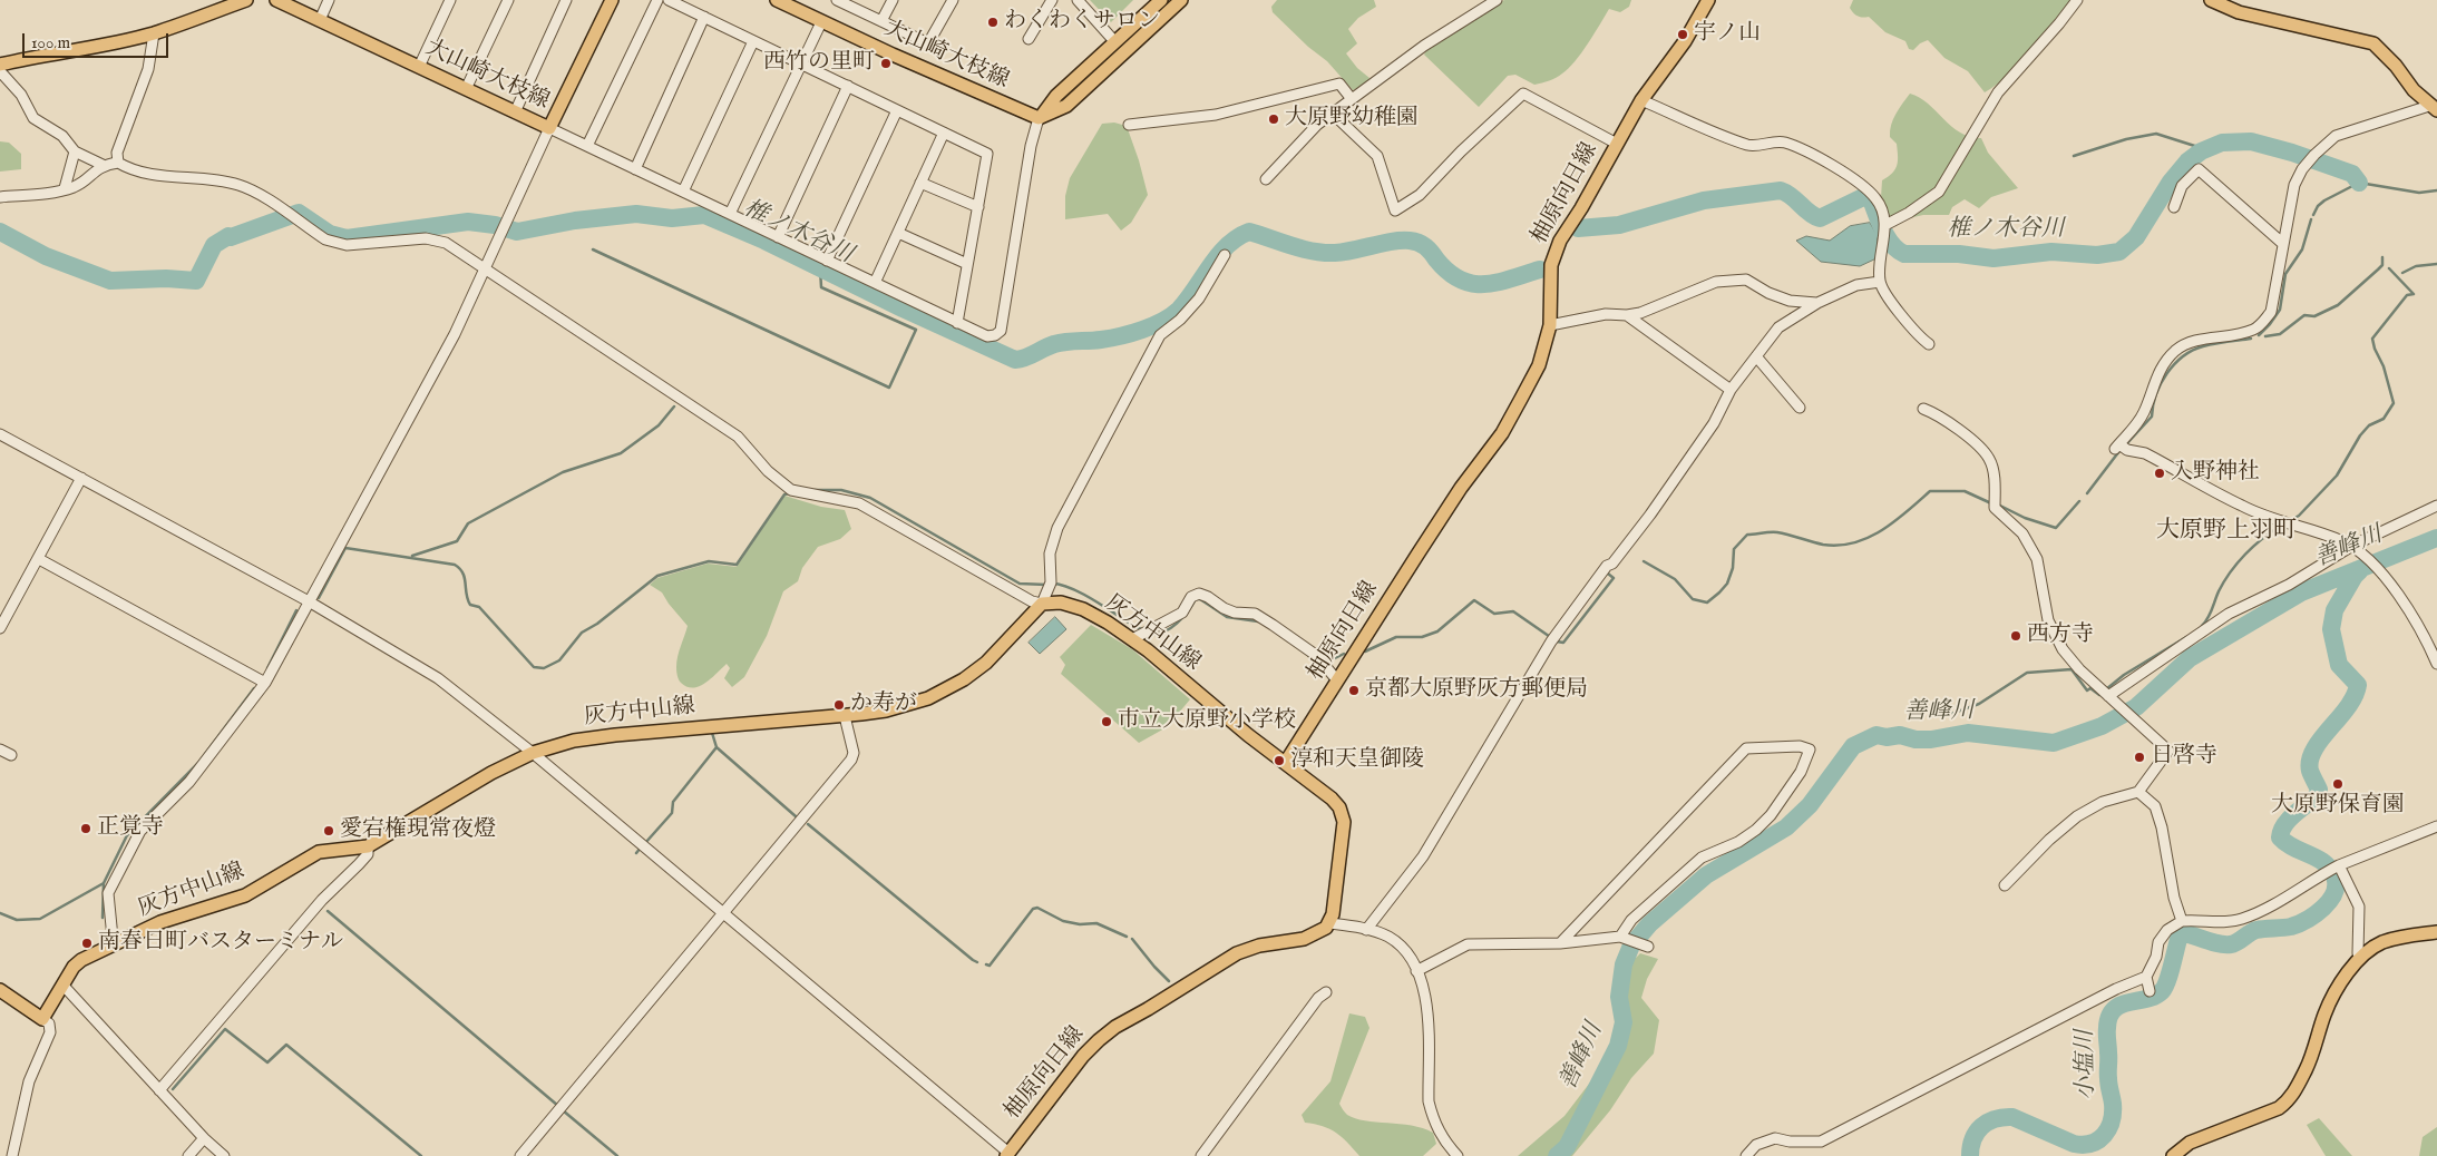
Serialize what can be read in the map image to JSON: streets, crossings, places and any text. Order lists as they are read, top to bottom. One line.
{"streets":{"main road":["大山崎大枝線","柚原向日線","灰方中山線"]},"crossings":[["柚原向日線","灰方中山線"]],"districts":["大原野上羽町"],"water":["椎ノ木谷川","善峰川","小塩川"],"places":["わくわくサロン","宇ノ山","西竹の里町","大原野幼稚園","入野神社","西方寺","京都大原野灰方郵便局","か寿が","市立大原野小学校","日啓寺","淳和天皇御陵","大原野保育園","正覚寺","愛宕権現常夜燈","南春日町バスターミナル"],"scale_bar":"100 m"}
